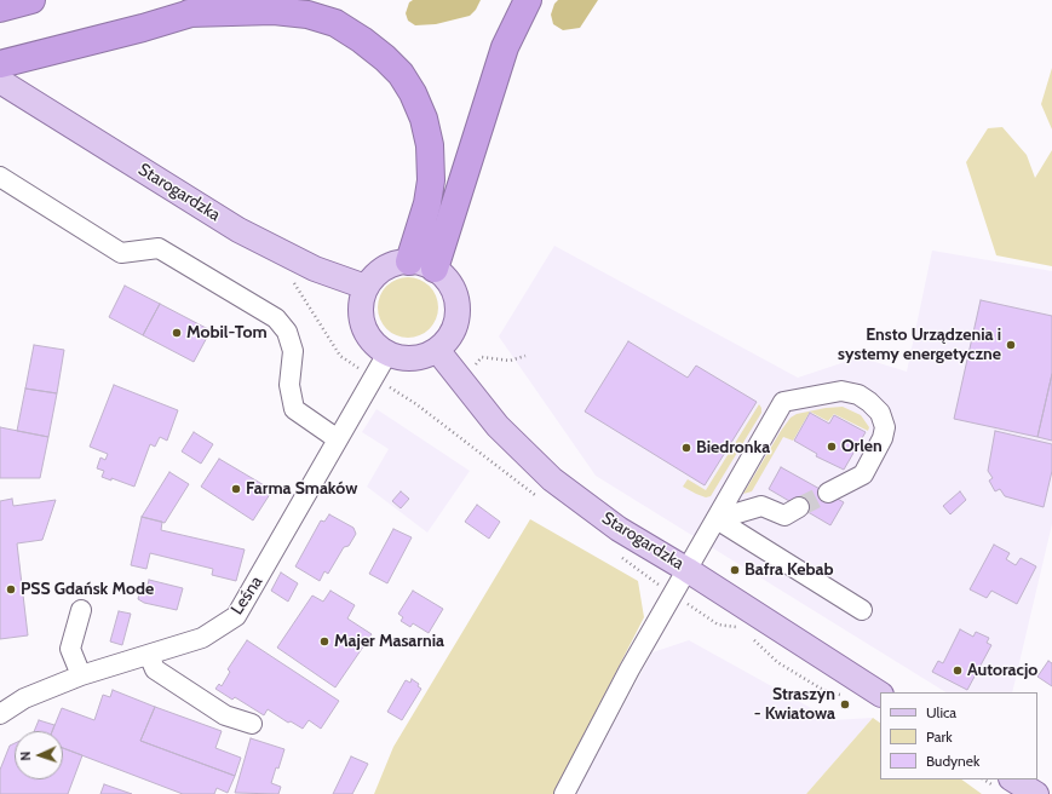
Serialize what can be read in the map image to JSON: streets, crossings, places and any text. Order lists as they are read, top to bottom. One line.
{"streets":{"main road":["Starogardzka"],"street":["Leśna"]},"crossings":[["Starogardzka","Leśna"]],"places":["Mobil-Tom","Ensto Urządzenia i systemy energetyczne","Orlen","Biedronka","Farma Smaków","Bafra Kebab","PSS Gdańsk Mode","Majer Masarnia","Autoracjo","Straszyn - Kwiatowa"],"legend":["Ulica","Park","Budynek"],"north":"left"}
